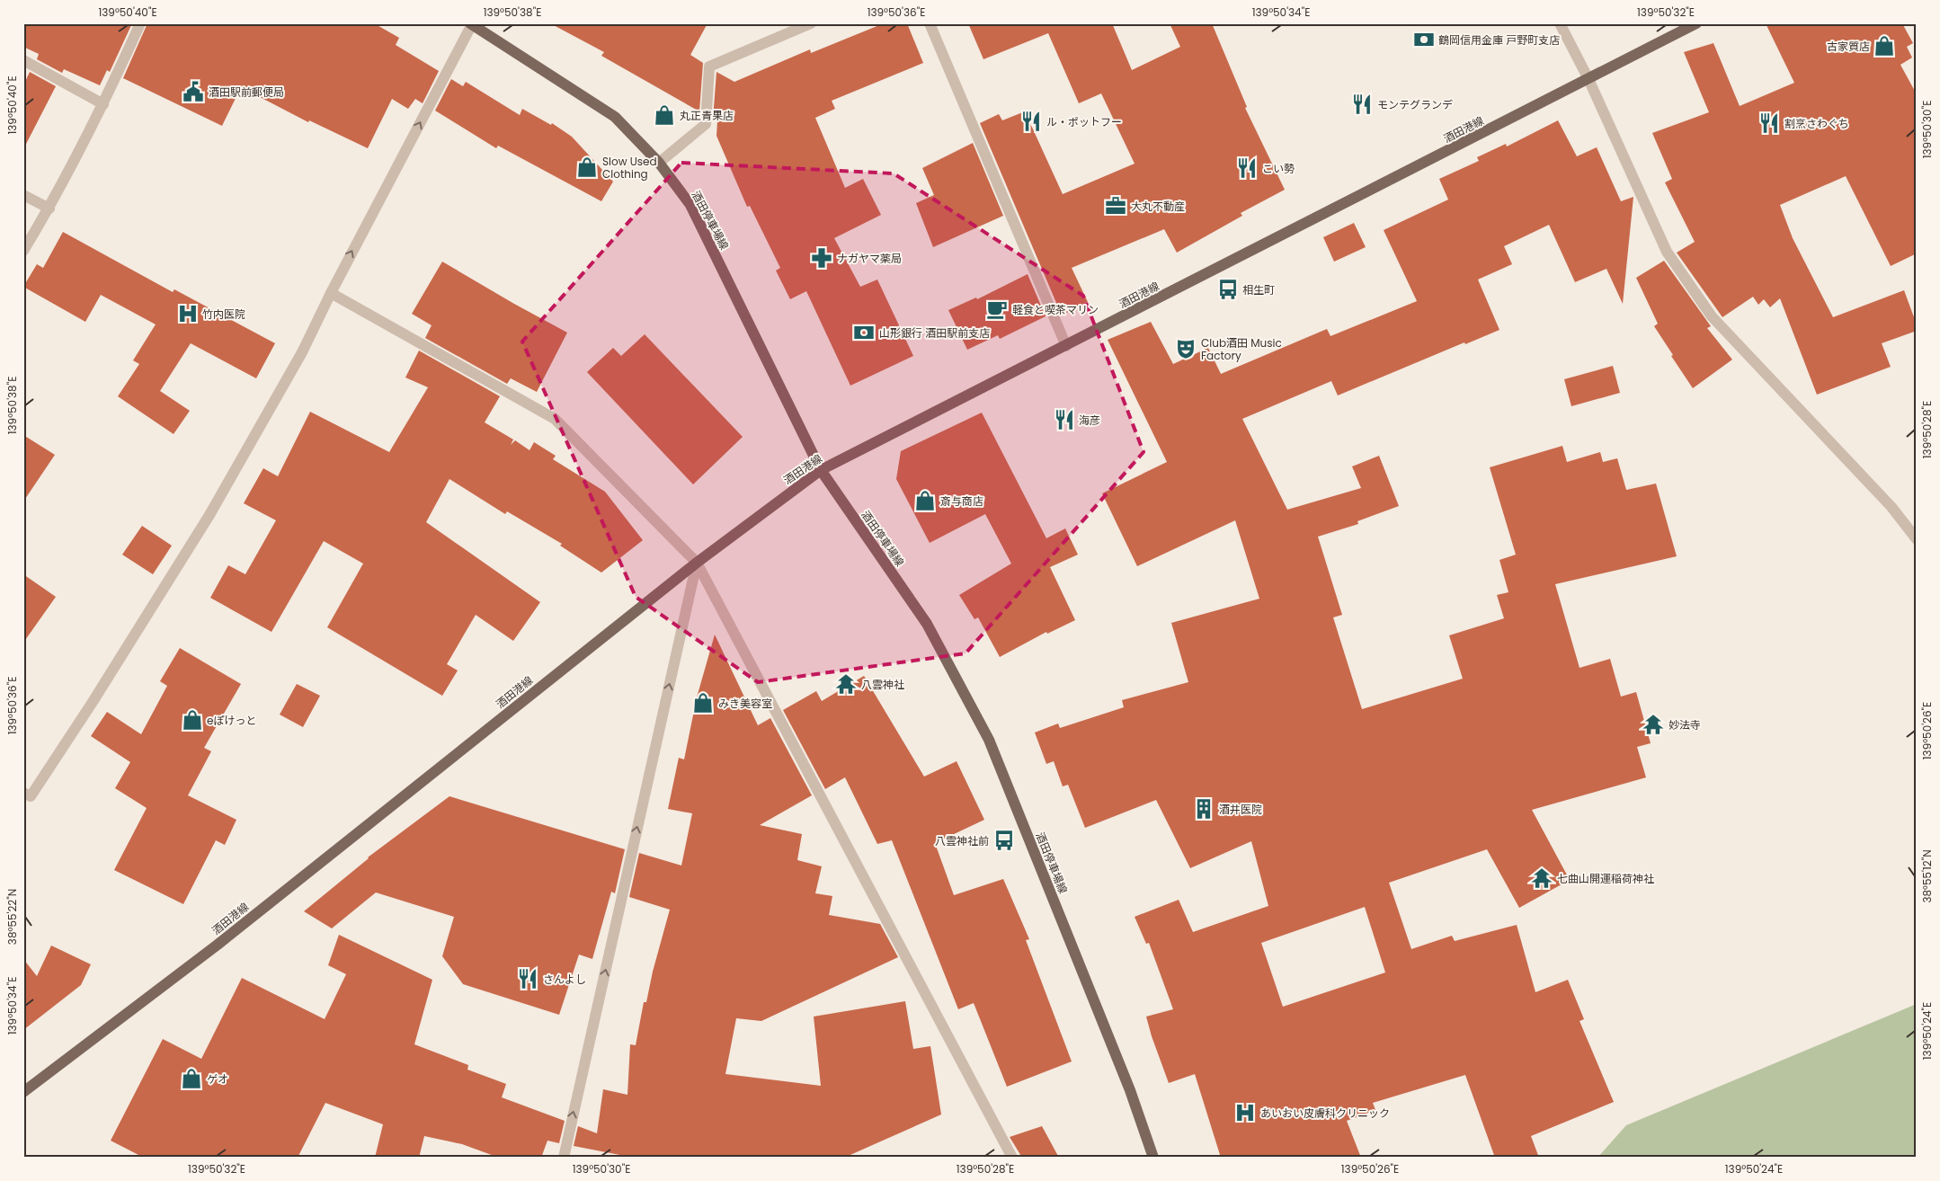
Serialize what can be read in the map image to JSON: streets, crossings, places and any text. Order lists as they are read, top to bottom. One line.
{"streets":{"main road":["酒田港線","酒田停車場線"]},"crossings":[["酒田港線","酒田停車場線"]],"places":{"bank":["鶴岡信用金庫 戸野町支店","山形銀行 酒田駅前支店"],"shop":["古家質店","丸正青果店","Slow Used Clothing","斎与商店","みき美容室","eぽけっと","ゲオ"],"public building":["酒田駅前郵便局"],"restaurant":["モンテグランデ","ル・ポットフー","割烹さわぐち","こい勢","海彦","さんよし"],"office":["大丸不動産"],"pharmacy":["ナガヤマ薬局"],"bus stop":["相生町","八雲神社前"],"cafe":["軽食と喫茶マリン"],"hospital":["竹内医院","あいおい皮膚科クリニック"],"theatre":["Club酒田 Music Factory"],"temple":["八雲神社","妙法寺","七曲山開運稲荷神社"],"building":["酒井医院"]},"coordinates":["139°50'40\"E","139°50'38\"E","139°50'36\"E","139°50'34\"E","139°50'32\"E","139°50'30\"E","139°50'28\"E","139°50'26\"E","38°55'12\"N","38°55'22\"N","139°50'24\"E"]}
